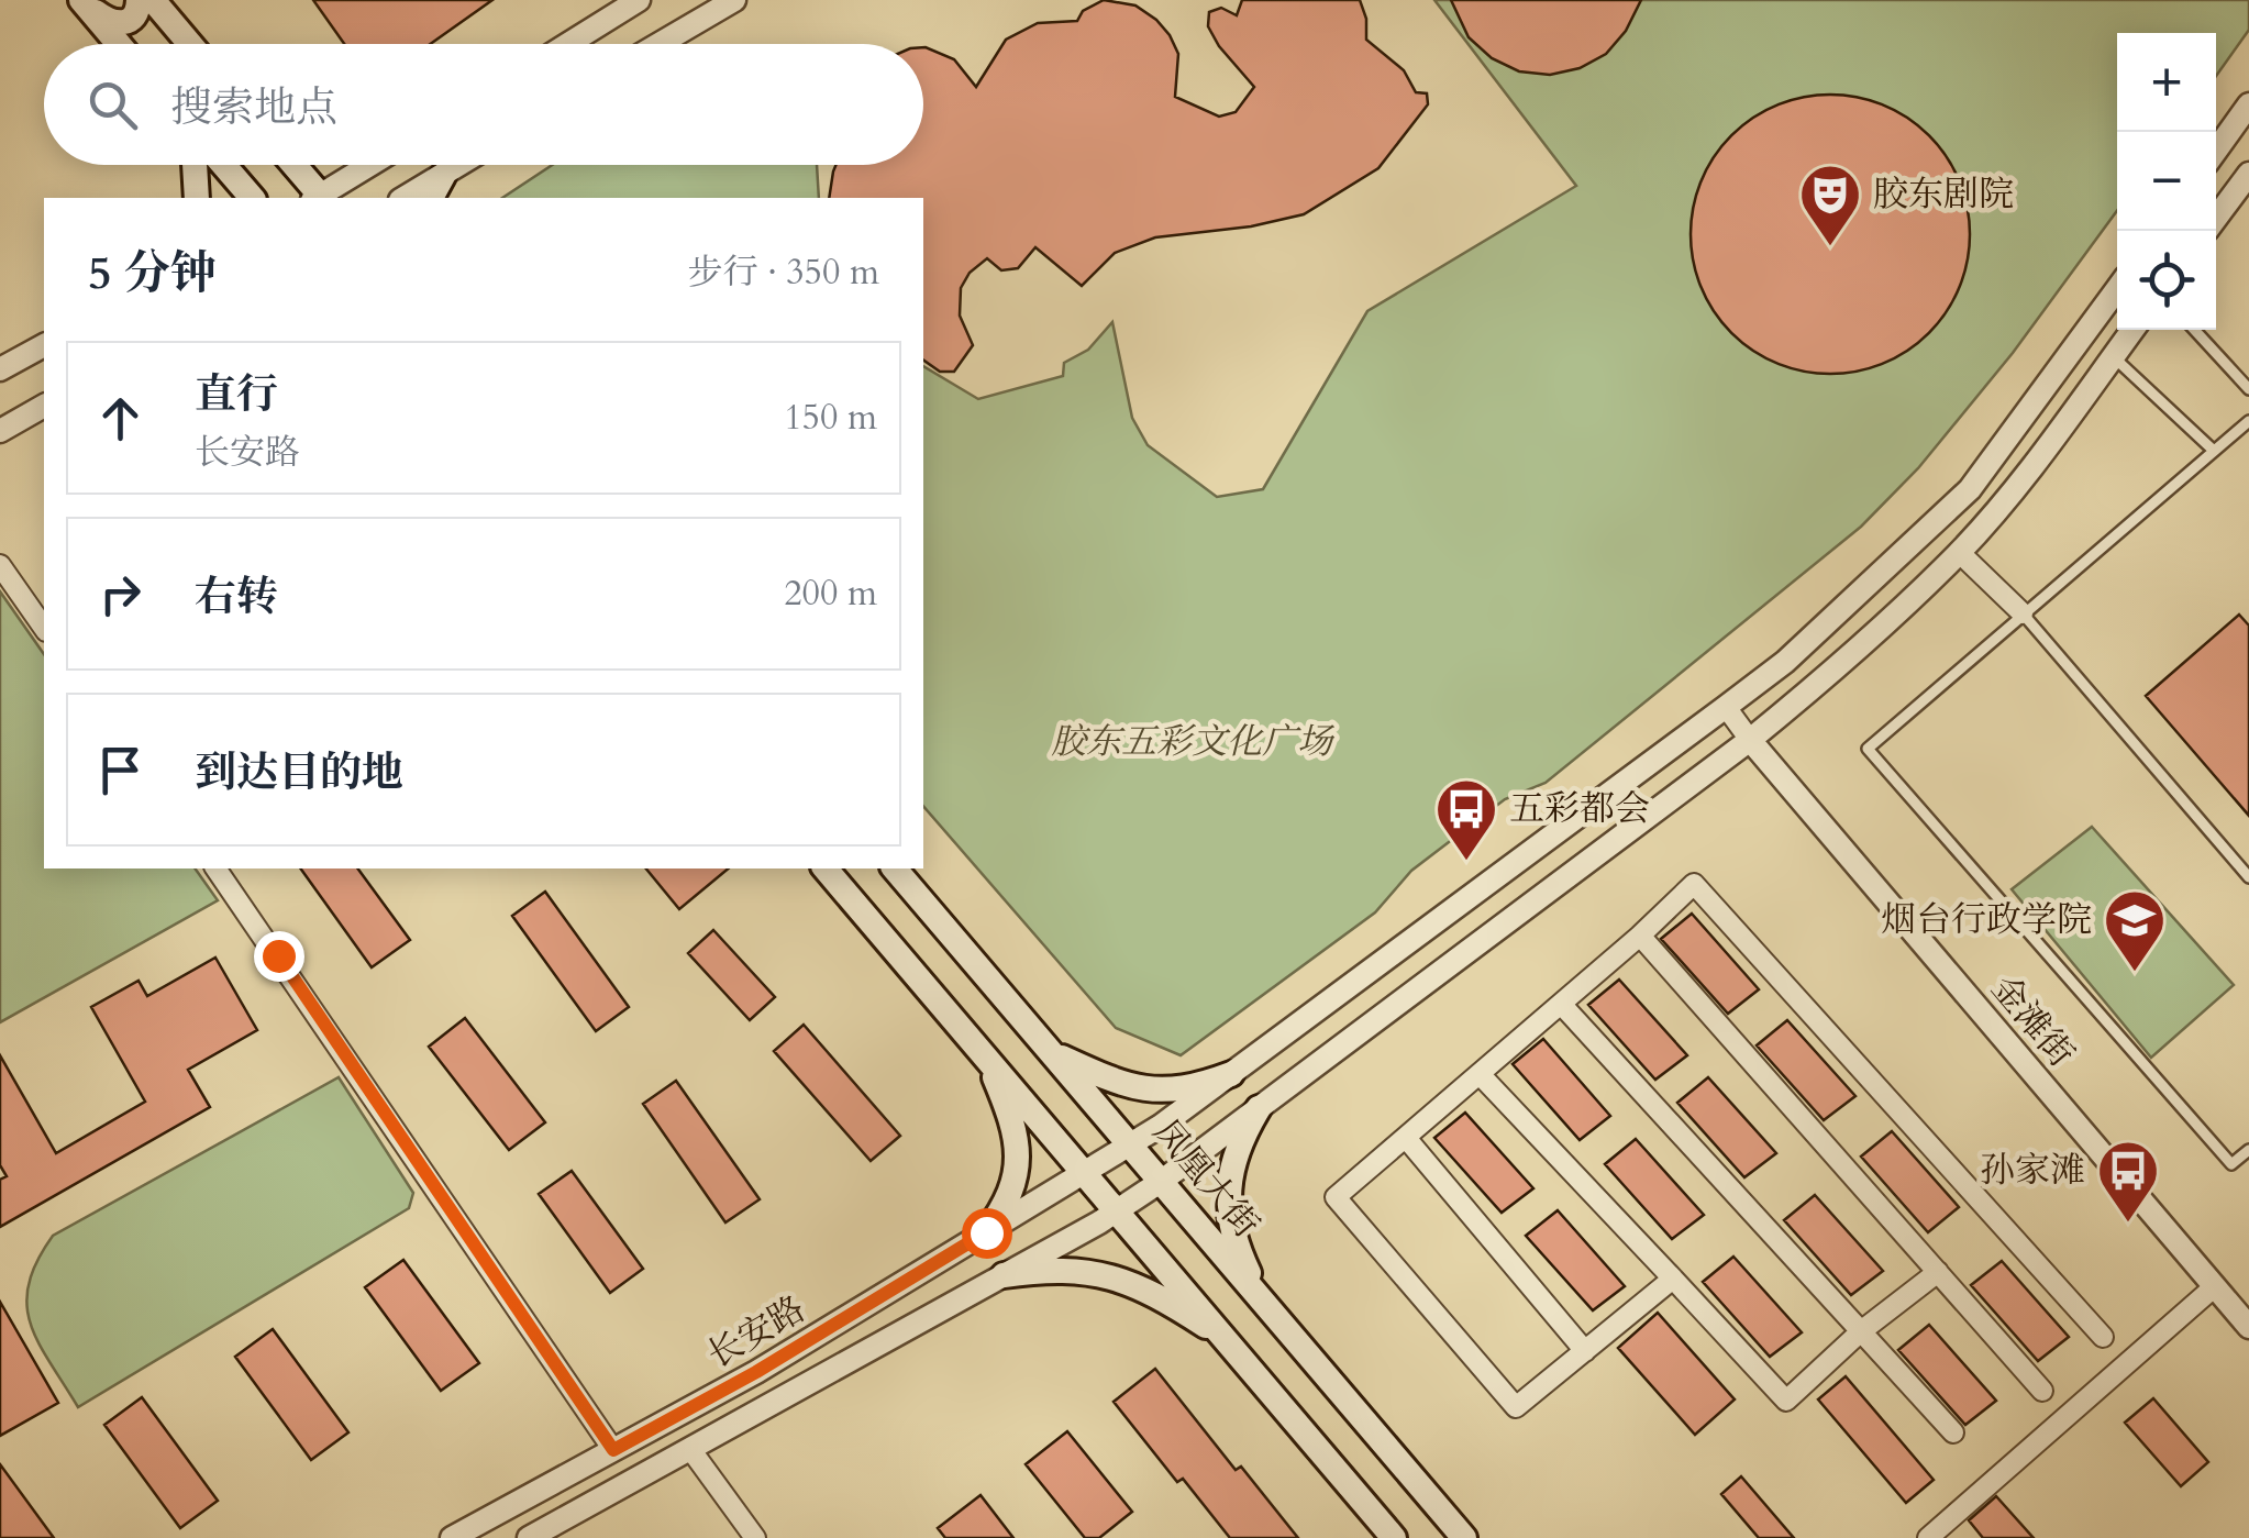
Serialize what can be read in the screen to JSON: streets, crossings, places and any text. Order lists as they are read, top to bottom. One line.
{"streets":{"main road":["凤凰大街"],"street":["金滩街","长安路"]},"crossings":[["金滩街","长安路"],["凤凰大街","长安路"]],"parks":["胶东五彩文化广场"],"places":{"theatre":["胶东剧院"],"bus stop":["五彩都会","孙家滩"],"school or university":["烟台行政学院"]},"page":{"map_buttons":["+","−"],"search":"搜索地点","heading":["5 分钟","步行 · 350 m"],"list":[["直行","长安路","150 m"],["右转","200 m"],"到达目的地"]}}
